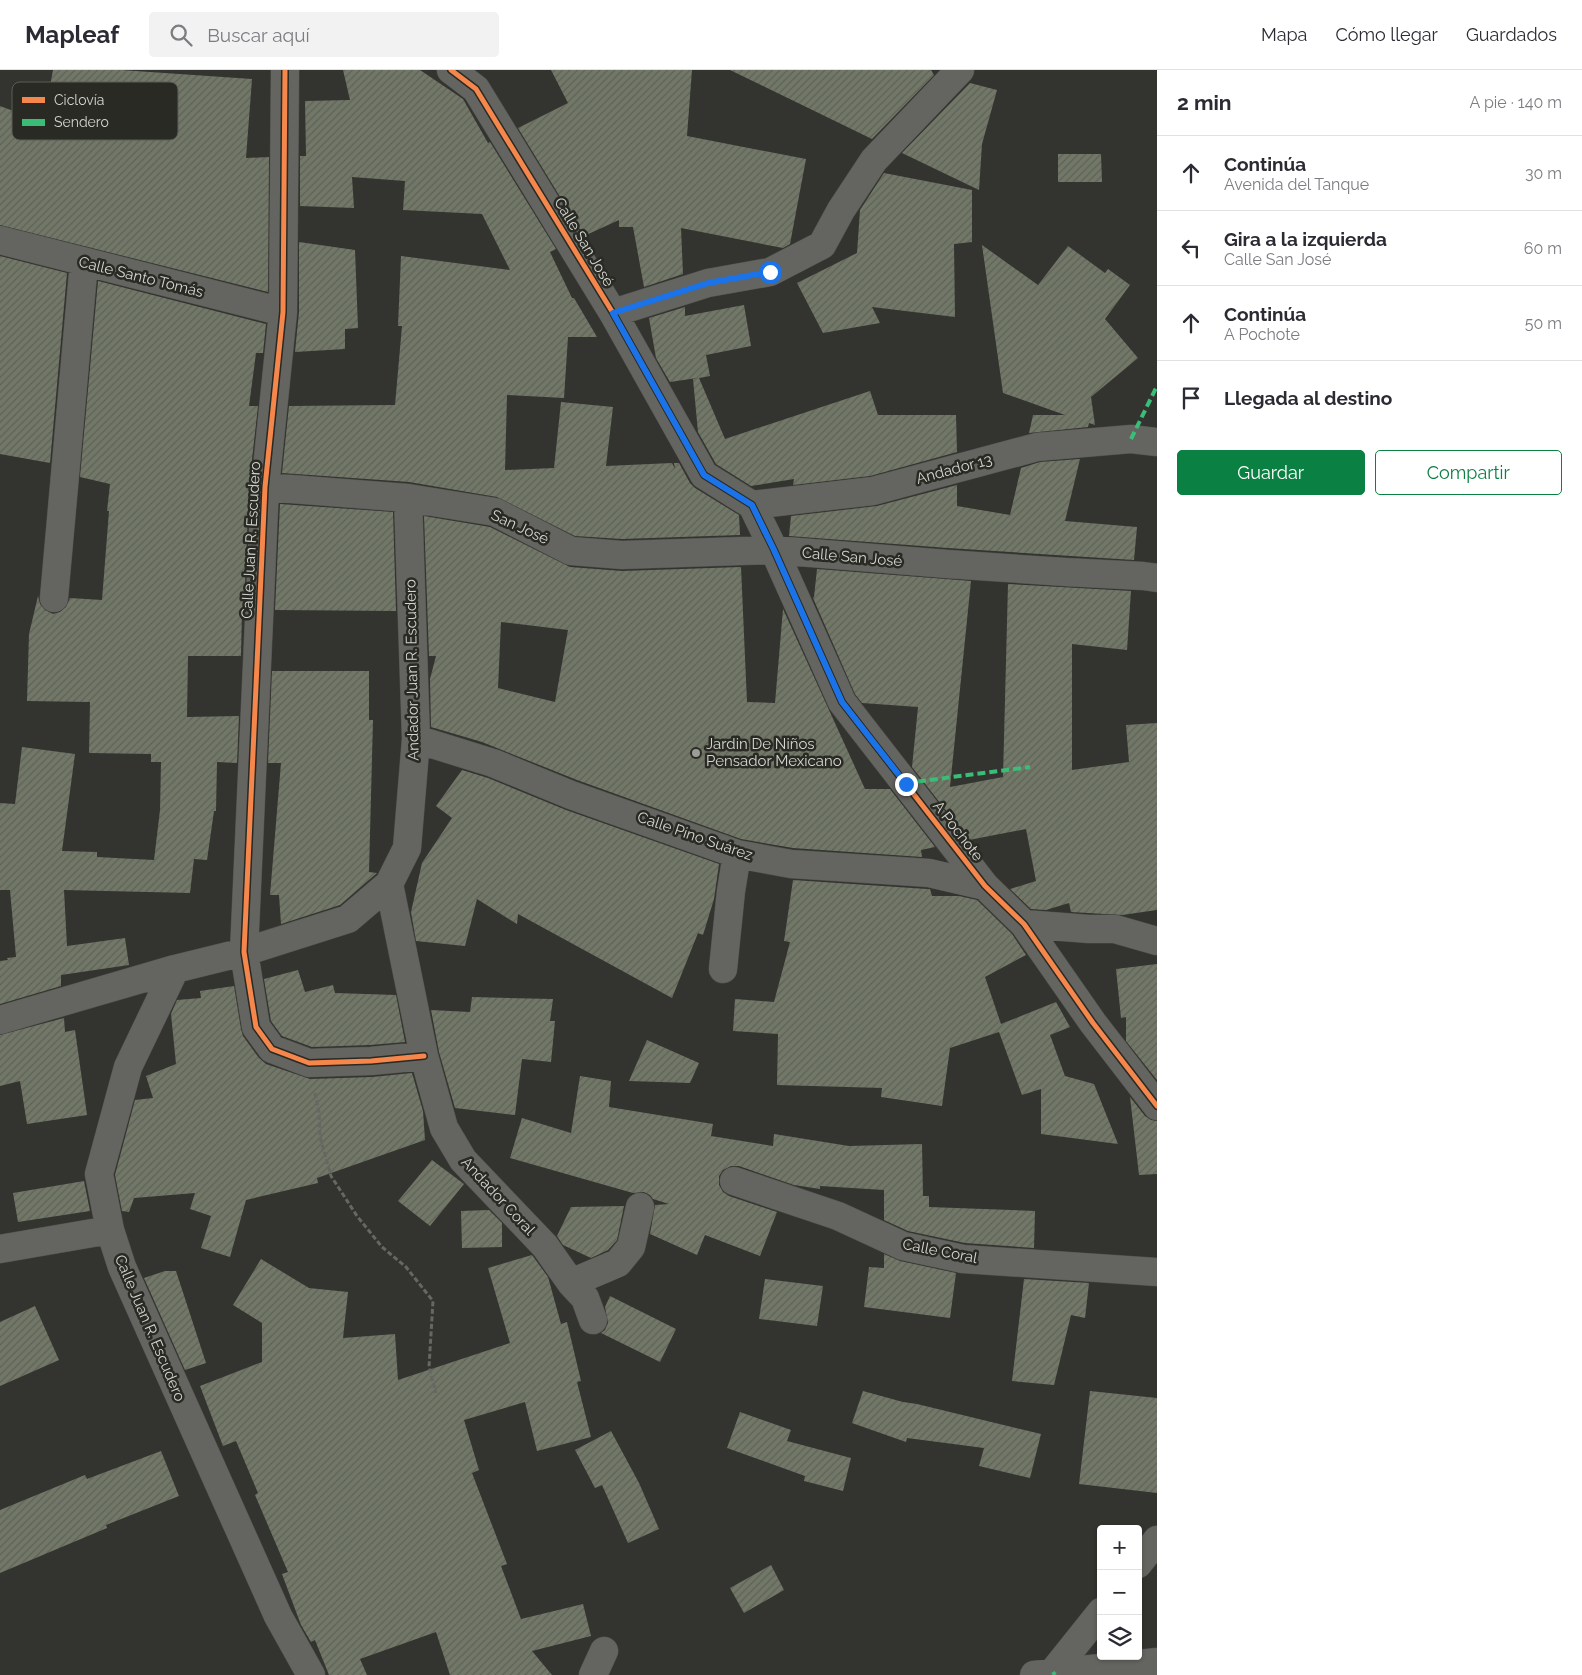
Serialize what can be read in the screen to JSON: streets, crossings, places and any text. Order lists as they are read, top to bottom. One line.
{"streets":{"street":["Calle San José","Calle Santo Tomás","Andador 13","San José","Calle Juan R. Escudero","Andador Juan R. Escudero","A Pochote","Calle Pino Suárez","Andador Coral","Calle Coral"]},"crossings":[["Calle San José","Andador 13"],["Calle San José","San José"],["Calle San José","A Pochote"],["Calle Santo Tomás","Calle Juan R. Escudero"],["San José","Calle Juan R. Escudero"],["San José","Andador Juan R. Escudero"],["San José","A Pochote"],["Calle Juan R. Escudero","Andador Juan R. Escudero"],["Andador Juan R. Escudero","Calle Pino Suárez"],["Andador Juan R. Escudero","Andador Coral"],["A Pochote","Calle Pino Suárez"]],"places":["Jardin De Niños Pensador Mexicano"],"legend":["Ciclovía","Sendero"],"page":{"header":"Mapleaf","search":"Buscar aquí","nav":["Mapa","Cómo llegar","Guardados"],"heading":["2 min","A pie · 140 m"],"list":[["Continúa","Avenida del Tanque","30 m"],["Gira a la izquierda","Calle San José","60 m"],["Continúa","A Pochote","50 m"],"Llegada al destino"],"buttons":["Guardar","Compartir"],"map_buttons":["+","−"]}}
